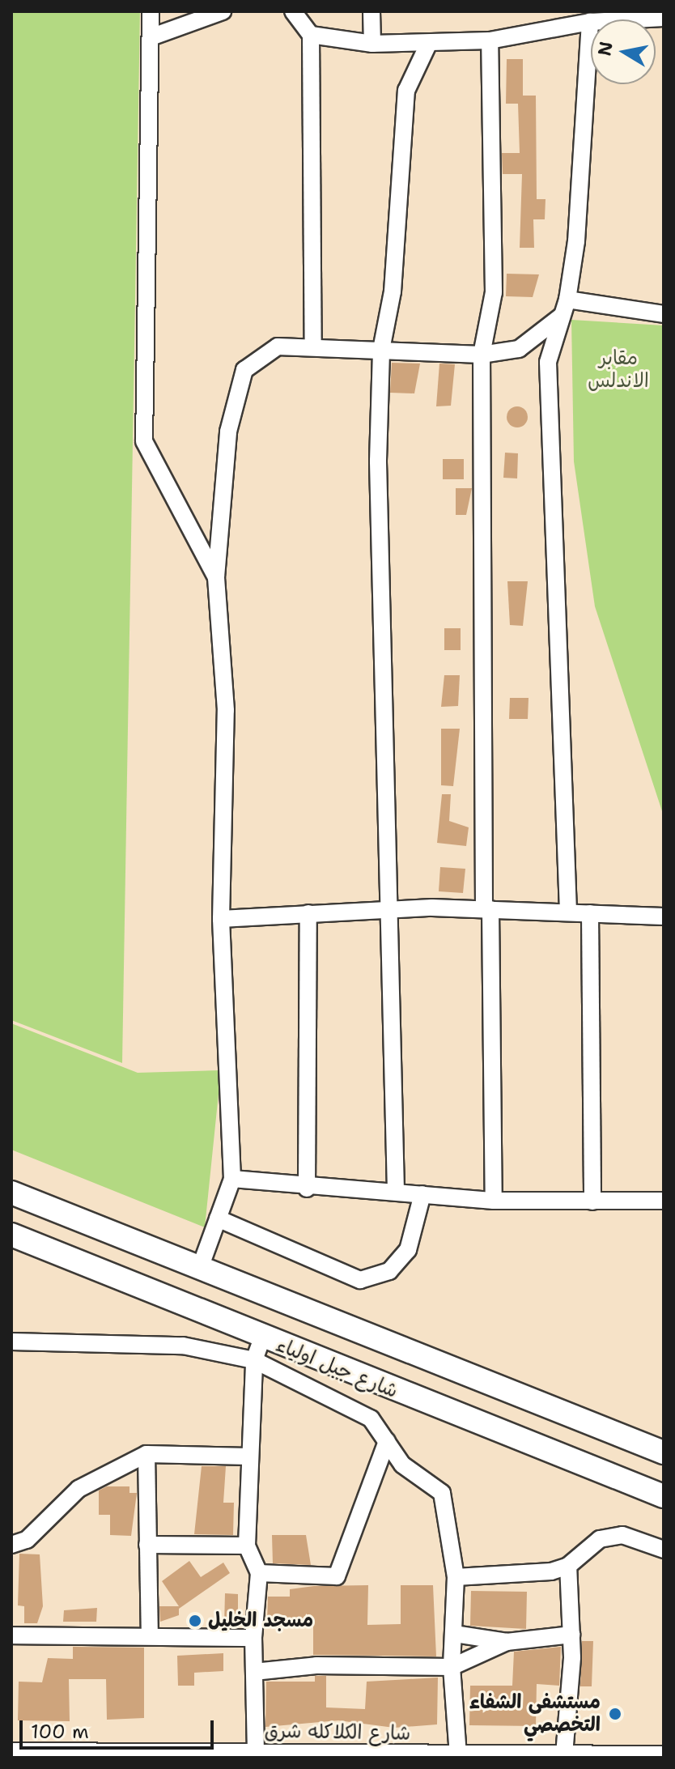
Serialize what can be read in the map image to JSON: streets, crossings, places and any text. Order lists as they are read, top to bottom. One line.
{"streets":{"highway":["شارع جبل اولياء"],"street":["شارع الكلاكله شرق"]},"parks":["مقابر الاندلس"],"places":["مسجد الخليل","مستشفى الشفاء التخصصي"],"scale_bar":"100 m","north":"left"}
